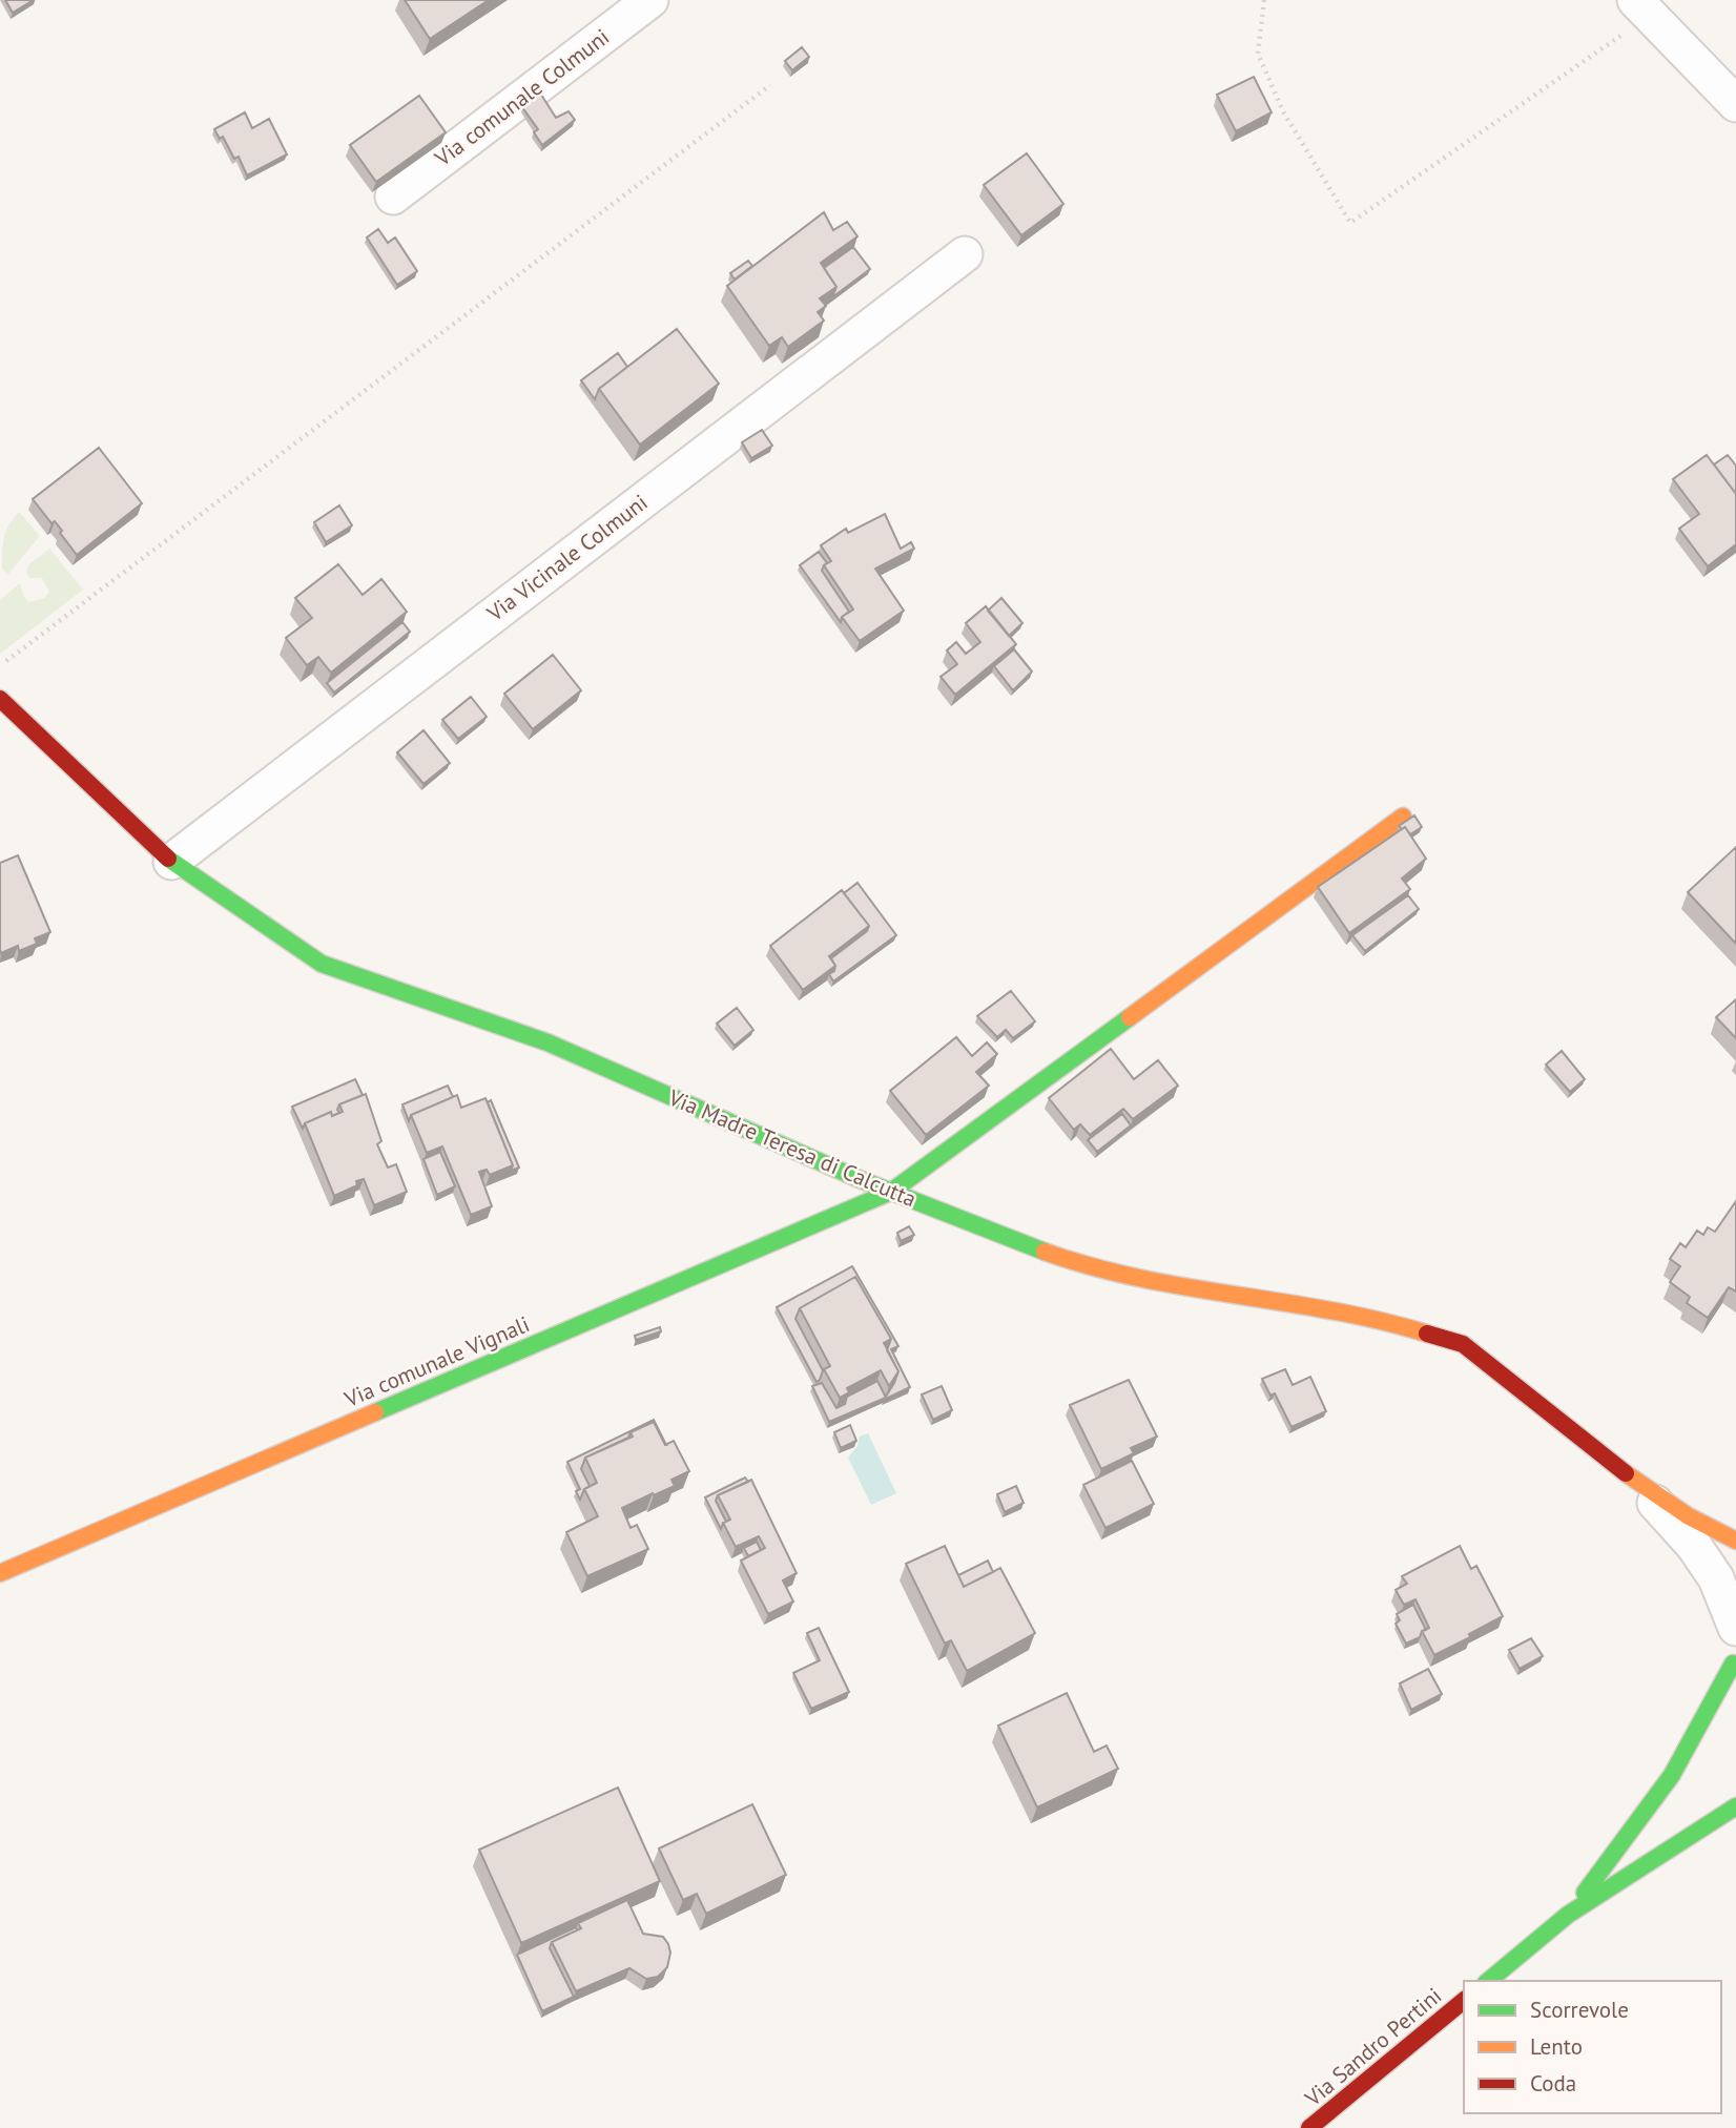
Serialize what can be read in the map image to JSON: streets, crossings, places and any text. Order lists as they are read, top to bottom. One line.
{"streets":{"street":["Via comunale Colmuni","Via Vicinale Colmuni","Via Madre Teresa di Calcutta","Via comunale Vignali","Via Sandro Pertini"]},"crossings":[["Via Vicinale Colmuni","Via Madre Teresa di Calcutta"],["Via Madre Teresa di Calcutta","Via comunale Vignali"]],"legend":["Scorrevole","Lento","Coda"]}
